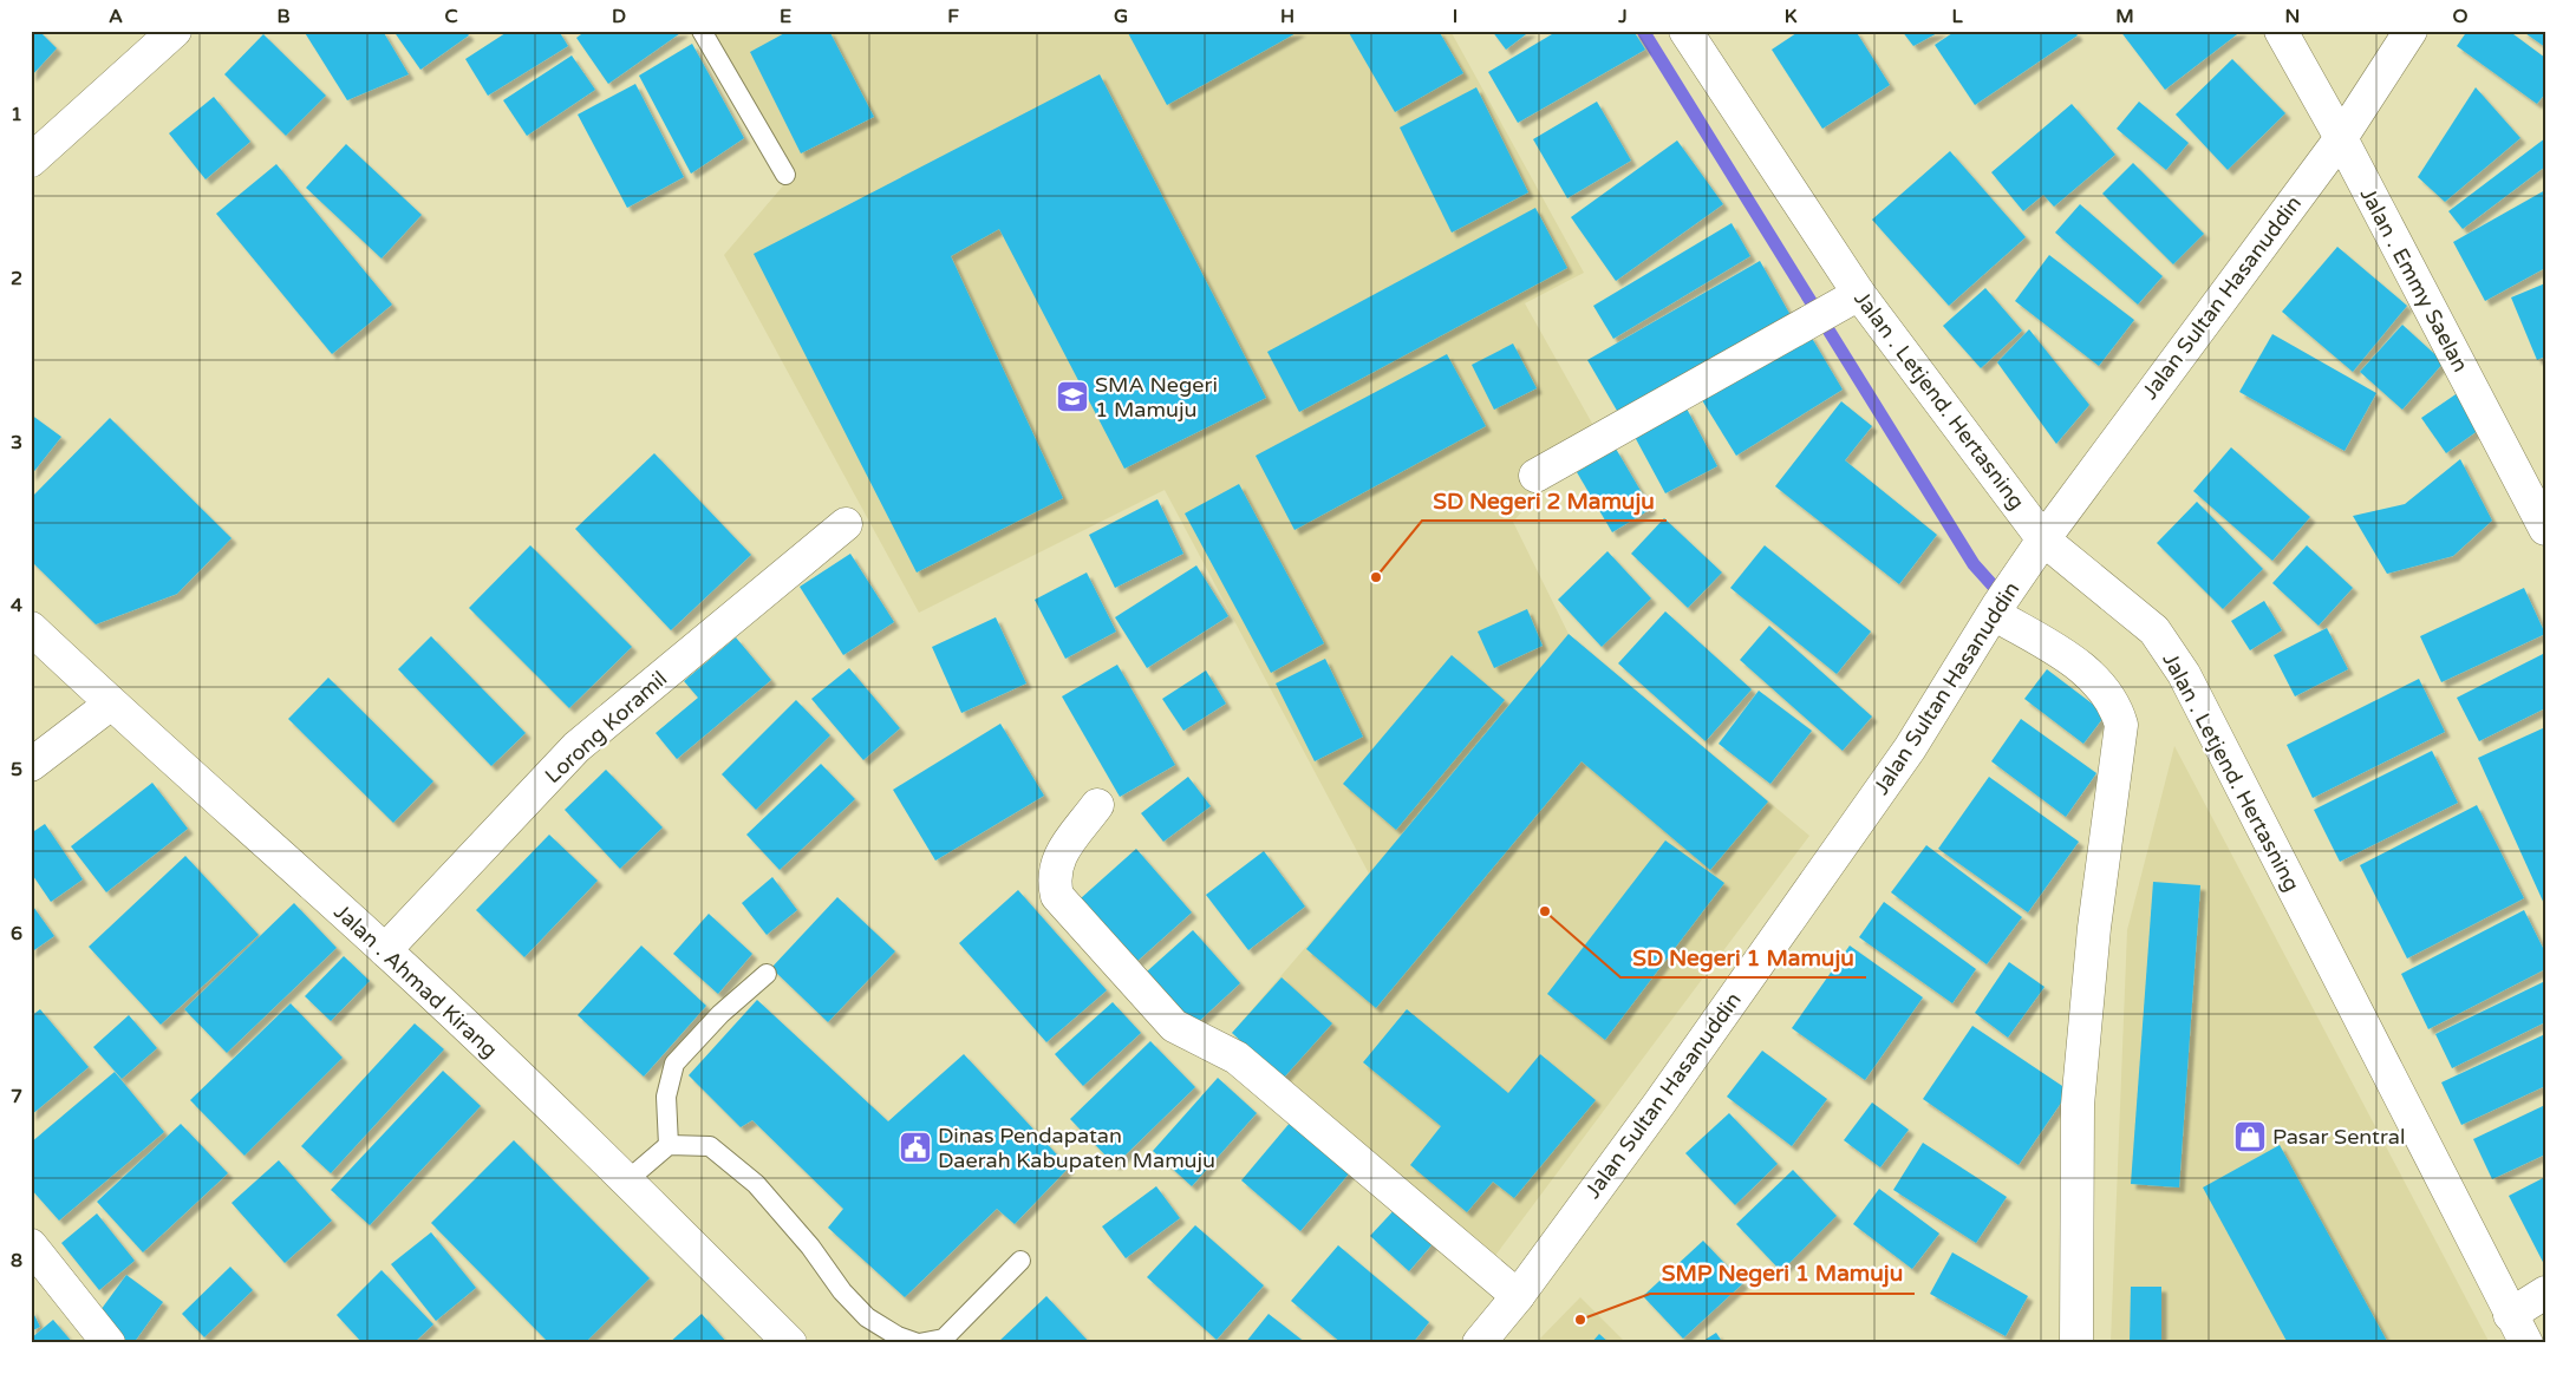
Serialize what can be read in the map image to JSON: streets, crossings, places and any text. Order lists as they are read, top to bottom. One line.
{"streets":{"street":["Jalan . Emmy Saelan","Jalan Sultan Hasanuddin","Jalan . Letjend. Hertasning","Lorong Koramil","Jalan . Ahmad Kirang"]},"crossings":[["Jalan . Emmy Saelan","Jalan Sultan Hasanuddin"],["Jalan Sultan Hasanuddin","Jalan . Letjend. Hertasning"],["Lorong Koramil","Jalan . Ahmad Kirang"]],"places":{"school or university":["SMA Negeri 1 Mamuju"],"other":["SD Negeri 2 Mamuju","SD Negeri 1 Mamuju","SMP Negeri 1 Mamuju"],"shop":["Pasar Sentral"],"public building":["Dinas Pendapatan Daerah Kabupaten Mamuju"]},"grid":{"columns":["A","B","C","D","E","F","G","H","I","J","K","L","M","N","O"],"rows":["1","2","3","4","5","6","7","8"]}}
